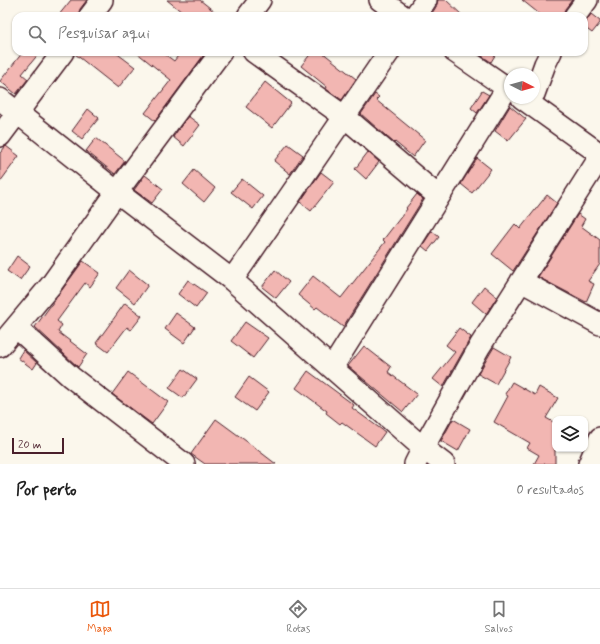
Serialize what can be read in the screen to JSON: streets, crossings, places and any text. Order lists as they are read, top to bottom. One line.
{"scale_bar":"20 m","north":"right","page":{"search":"Pesquisar aqui","scale":"20 m","heading":["Por perto","0 resultados"],"nav":["Mapa","Rotas","Salvos"]}}
